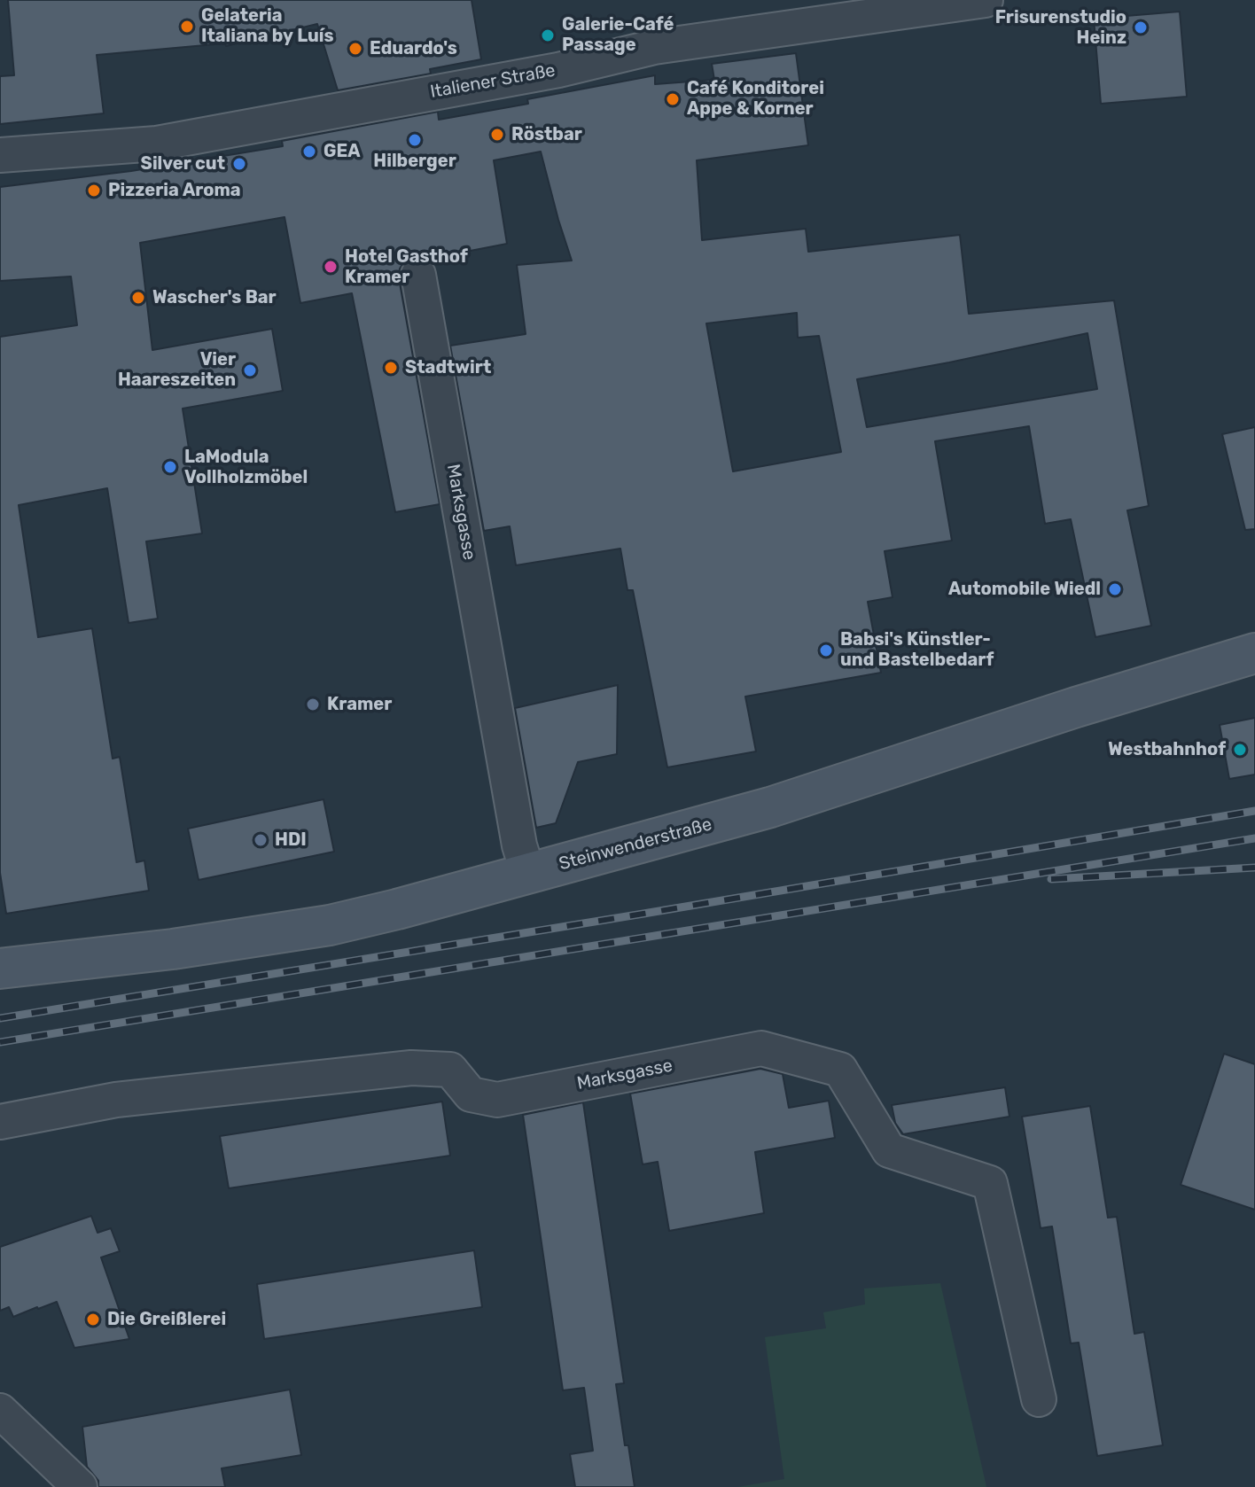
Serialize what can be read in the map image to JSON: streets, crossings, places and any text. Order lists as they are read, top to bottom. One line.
{"streets":{"main road":["Steinwenderstraße"],"street":["Italiener Straße","Marksgasse"]},"crossings":[["Marksgasse","Steinwenderstraße"]],"places":["Gelateria Italiana by Luís","Frisurenstudio Heinz","Galerie-Café Passage","Eduardo's","Café Konditorei Appe & Korner","Röstbar","Hilberger","GEA","Silver cut","Pizzeria Aroma","Hotel Gasthof Kramer","Wascher's Bar","Stadtwirt","Vier Haareszeiten","LaModula Vollholzmöbel","Automobile Wiedl","Babsi's Künstler- und Bastelbedarf","Kramer","Westbahnhof","HDI","Die Greißlerei"]}
